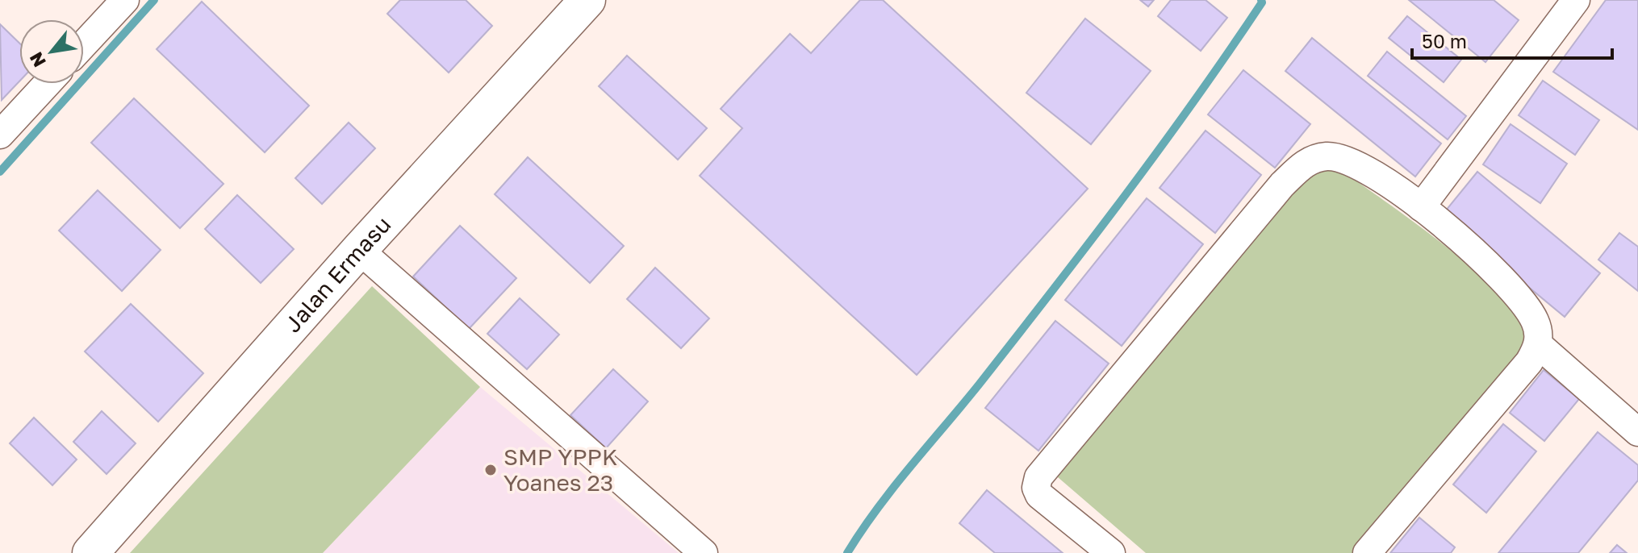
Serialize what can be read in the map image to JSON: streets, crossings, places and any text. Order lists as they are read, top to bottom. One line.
{"streets":{"street":["Jalan Ermasu"]},"places":["SMP YPPK Yoanes 23"],"scale_bar":"50 m","north":"bottom left"}
